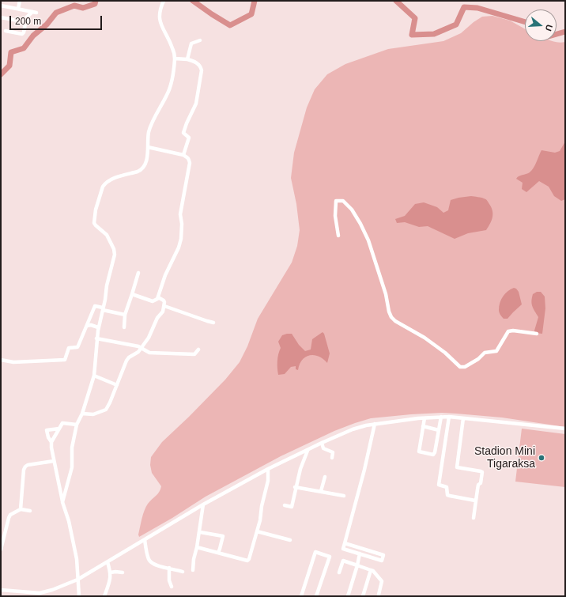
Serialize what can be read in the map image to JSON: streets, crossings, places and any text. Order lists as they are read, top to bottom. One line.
{"places":["Stadion Mini Tigaraksa"],"scale_bar":"200 m","north":"right"}
